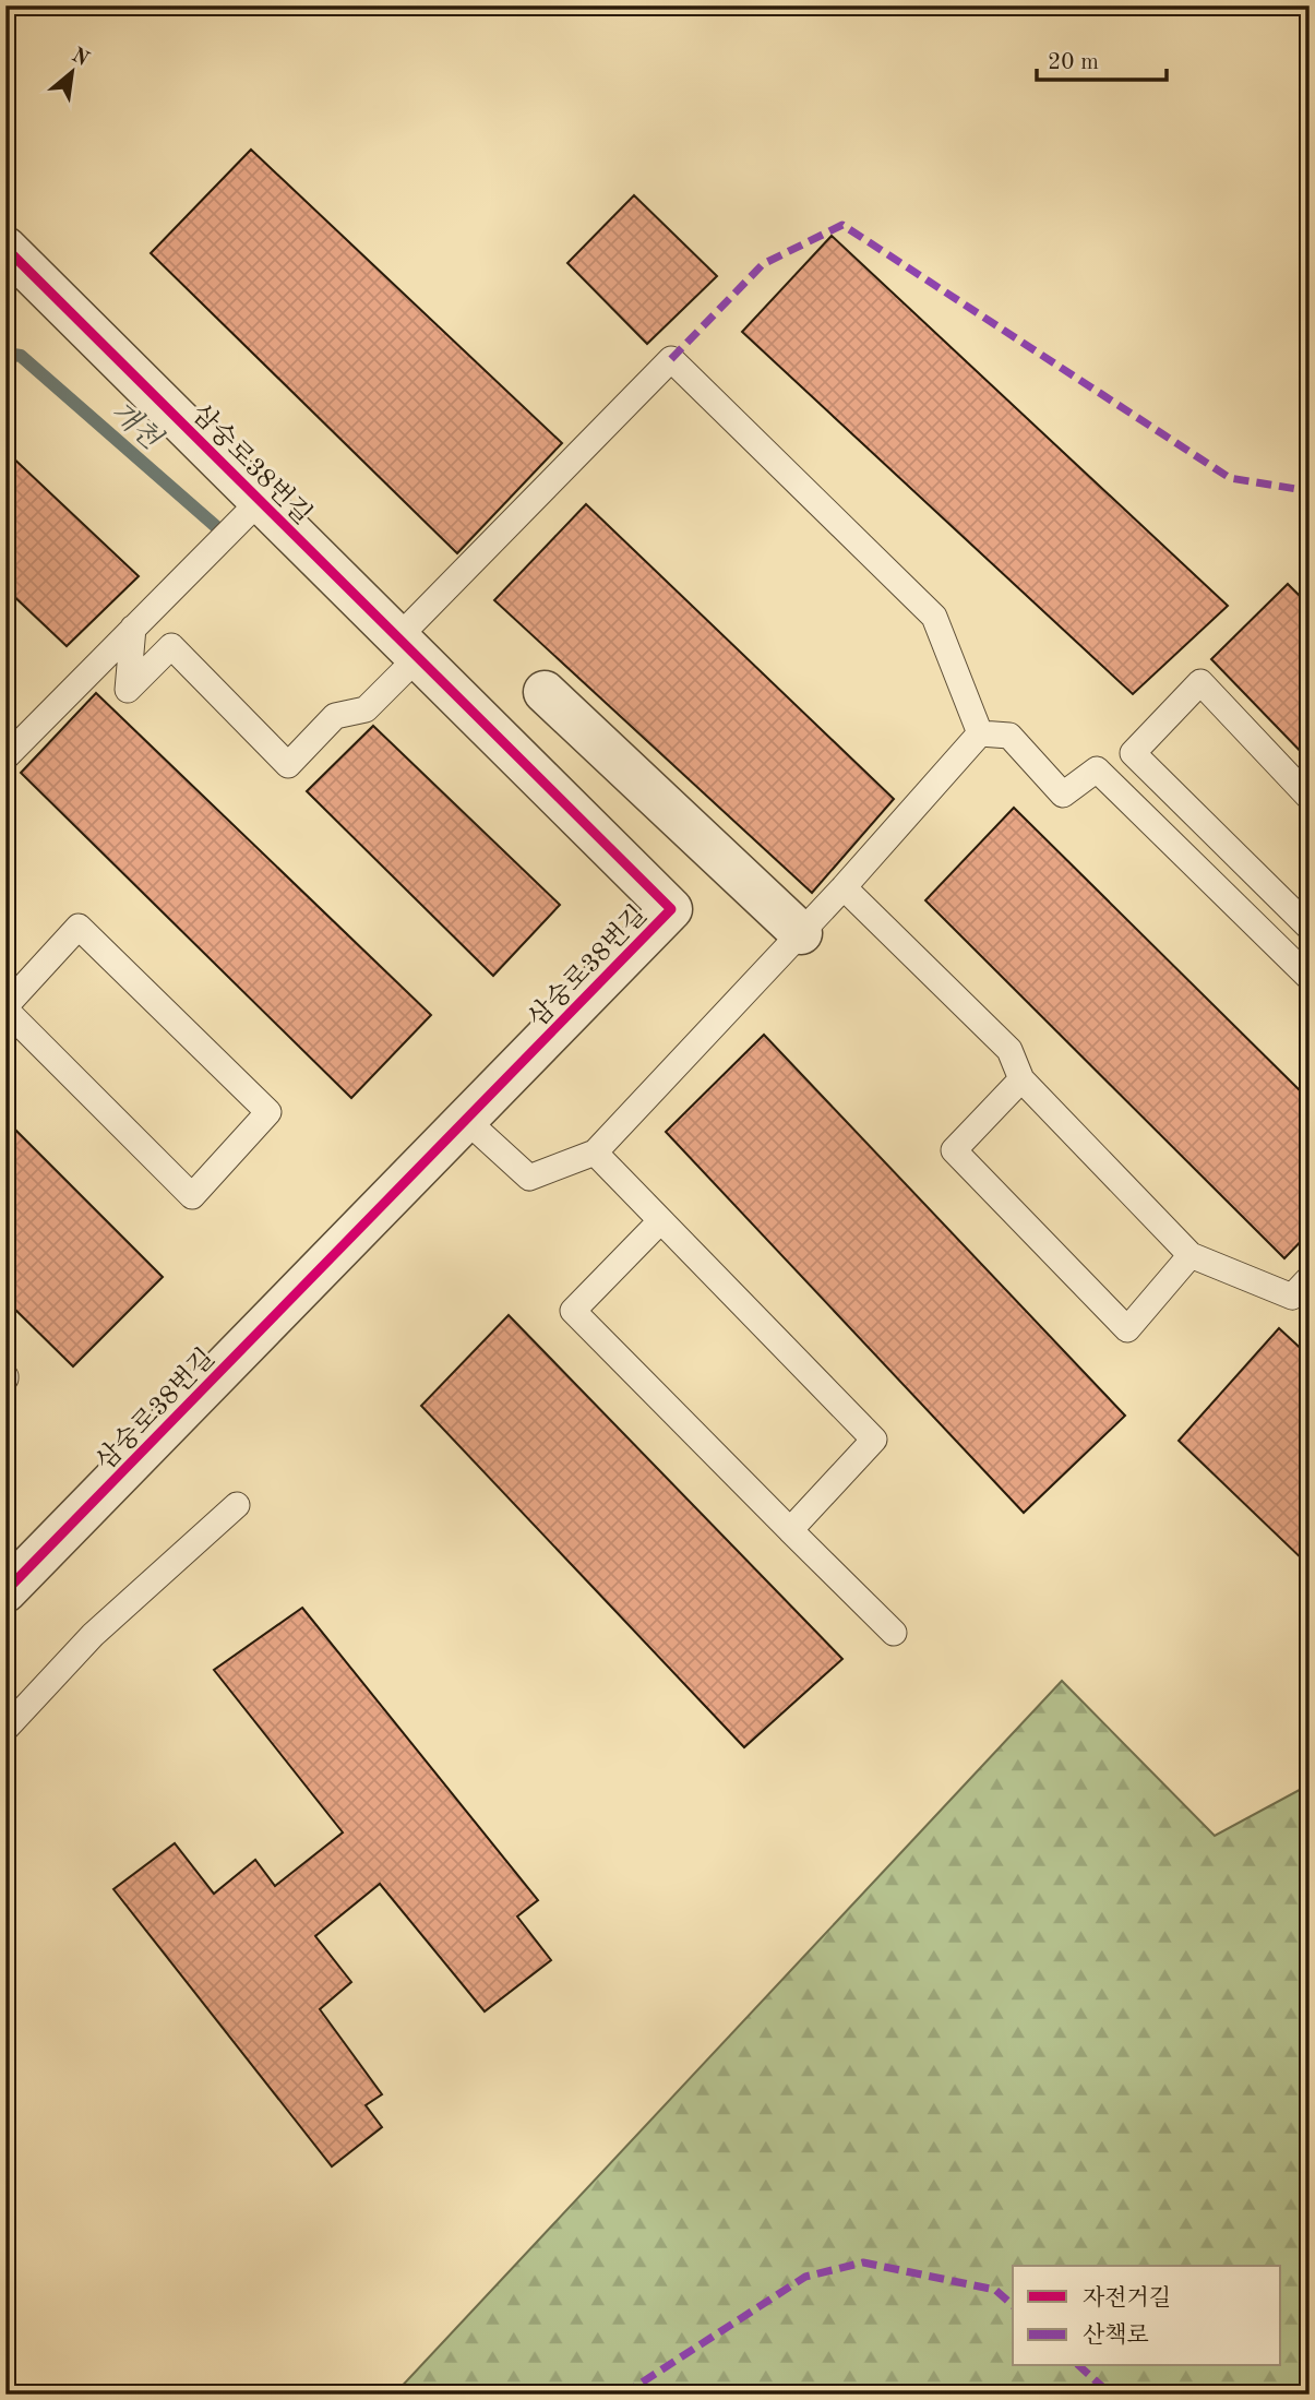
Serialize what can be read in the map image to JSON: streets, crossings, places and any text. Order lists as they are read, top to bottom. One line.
{"streets":{"street":["삼숭로38번길"]},"water":["개천"],"legend":["자전거길","산책로"],"scale_bar":"20 m","north":"top right"}
